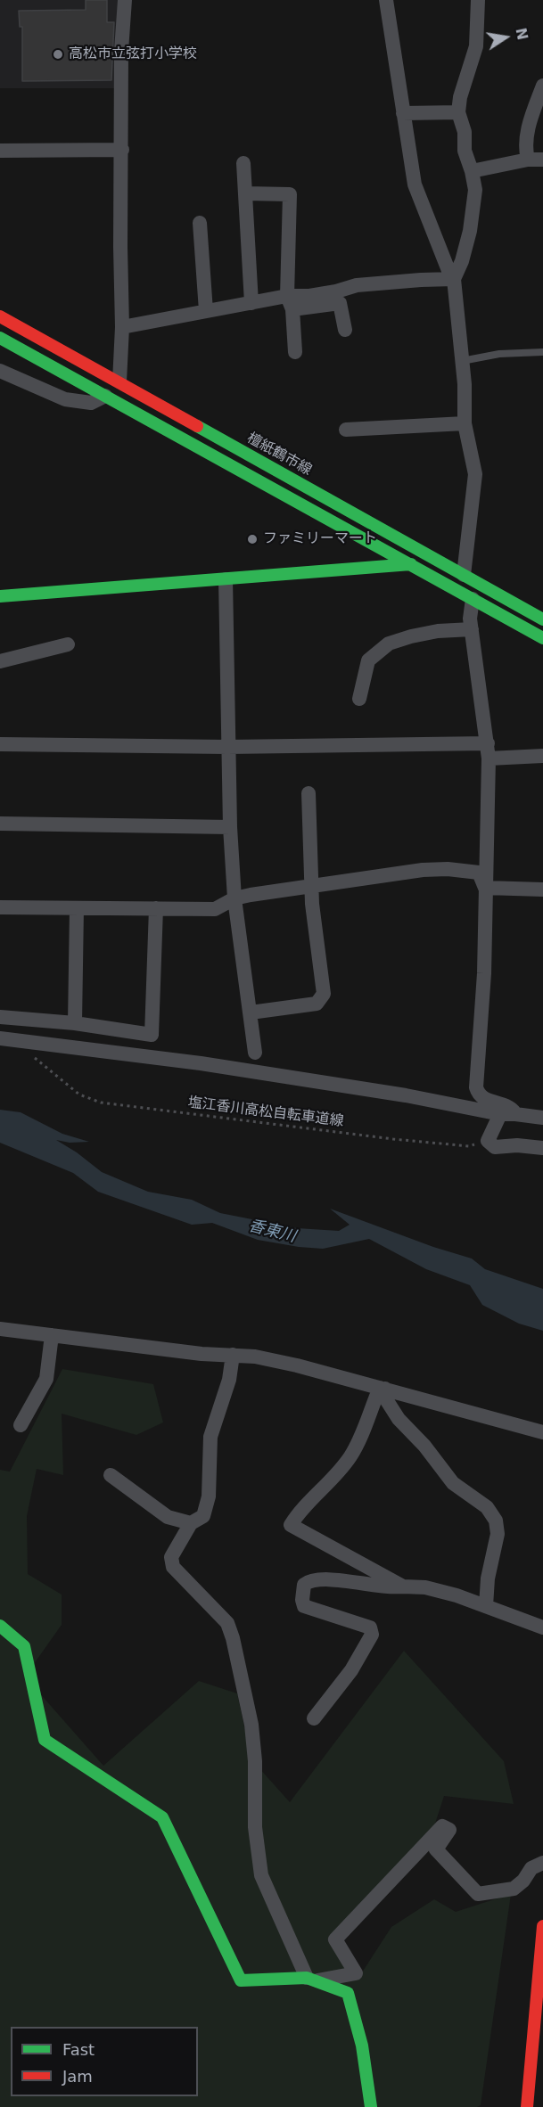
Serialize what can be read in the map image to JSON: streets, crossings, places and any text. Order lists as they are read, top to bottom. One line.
{"streets":{"street":["檀紙鶴市線"],"path":["塩江香川高松自転車道線"]},"water":["香東川"],"places":["高松市立弦打小学校","ファミリーマート"],"legend":["Fast","Jam"],"north":"right"}
